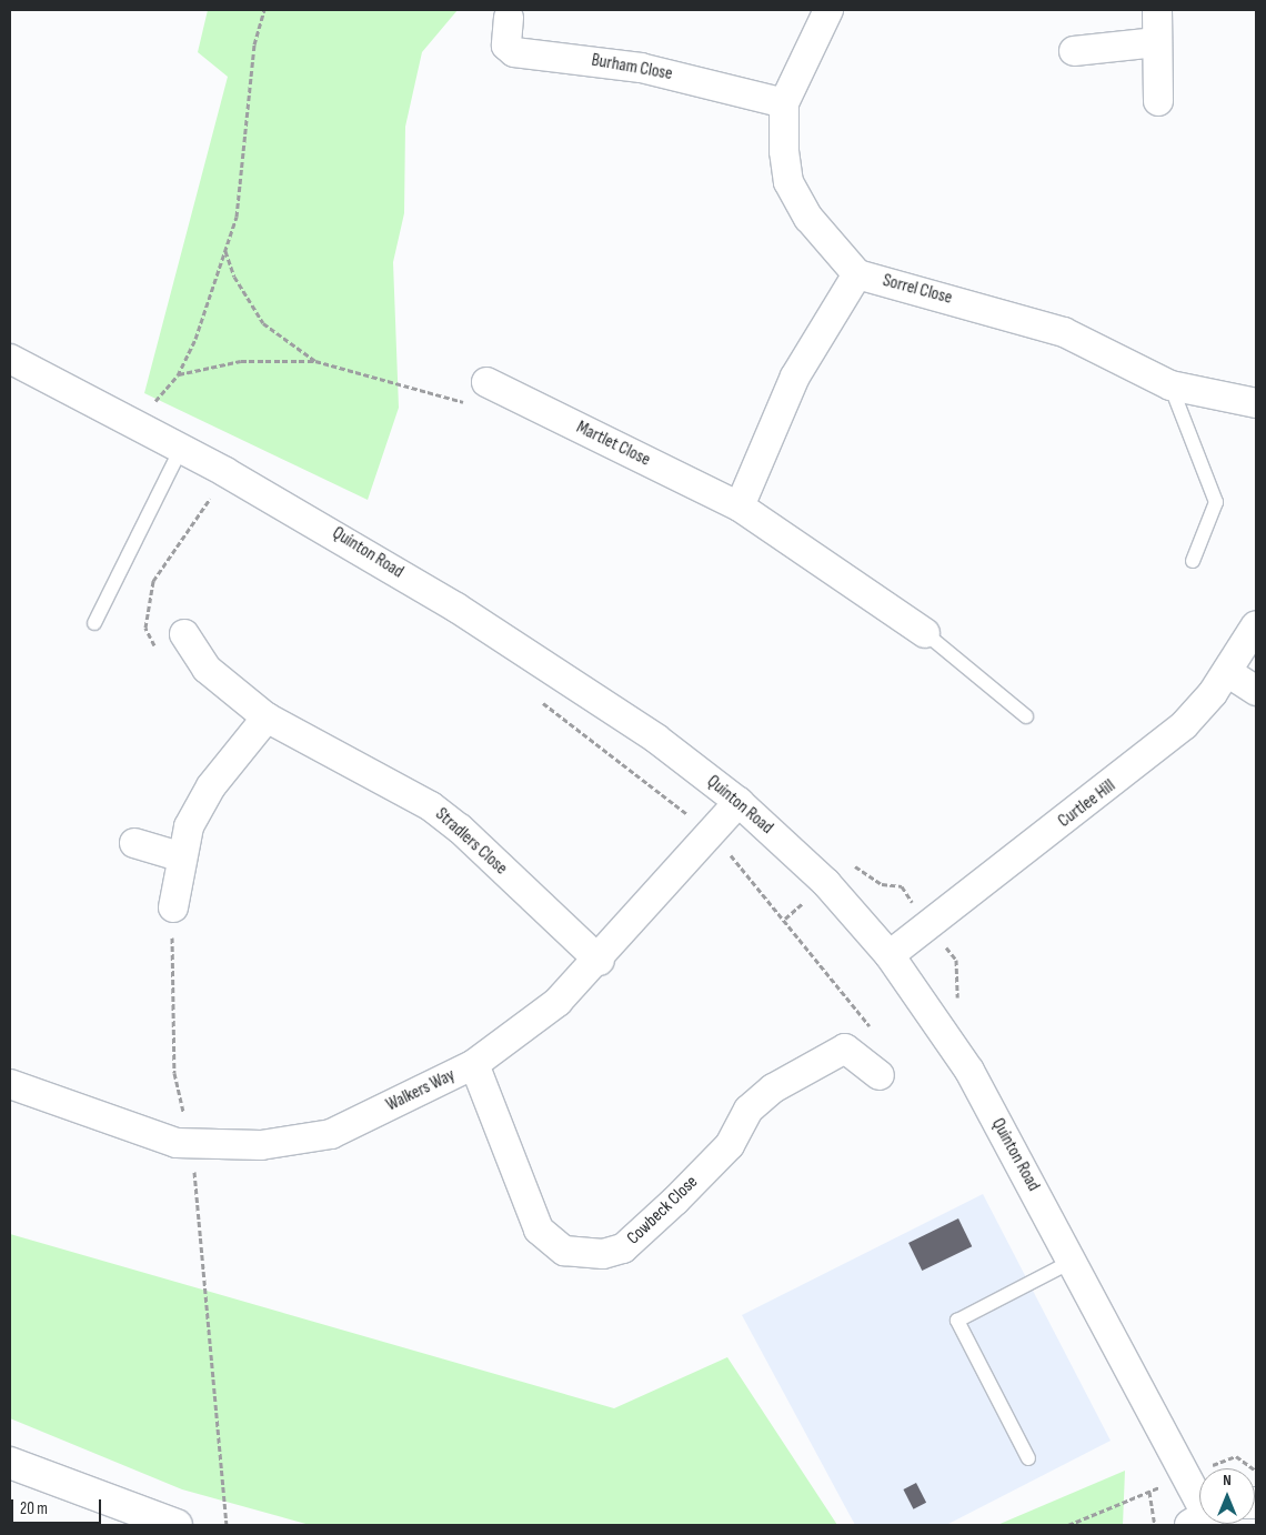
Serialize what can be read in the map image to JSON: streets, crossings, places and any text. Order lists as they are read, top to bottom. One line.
{"streets":{"street":["Burham Close","Sorrel Close","Martlet Close","Quinton Road","Curtlee Hill","Stradlers Close","Walkers Way","Cowbeck Close"]},"crossings":[["Burham Close","Sorrel Close"],["Quinton Road","Curtlee Hill"],["Quinton Road","Walkers Way"],["Stradlers Close","Walkers Way"],["Walkers Way","Cowbeck Close"]],"scale_bar":"20 m","north":"top"}
